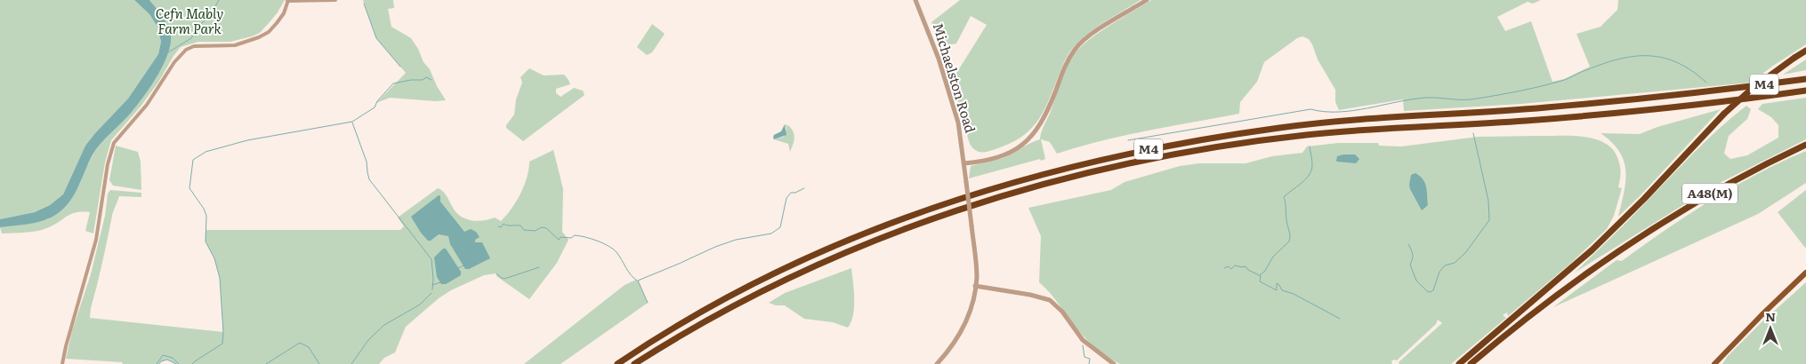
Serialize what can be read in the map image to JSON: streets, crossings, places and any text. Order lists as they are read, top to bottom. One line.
{"streets":{"highway":["M4","A48(M)"],"street":["Michaelston Road"]},"parks":["Cefn Mably Farm Park"],"north":"top"}
